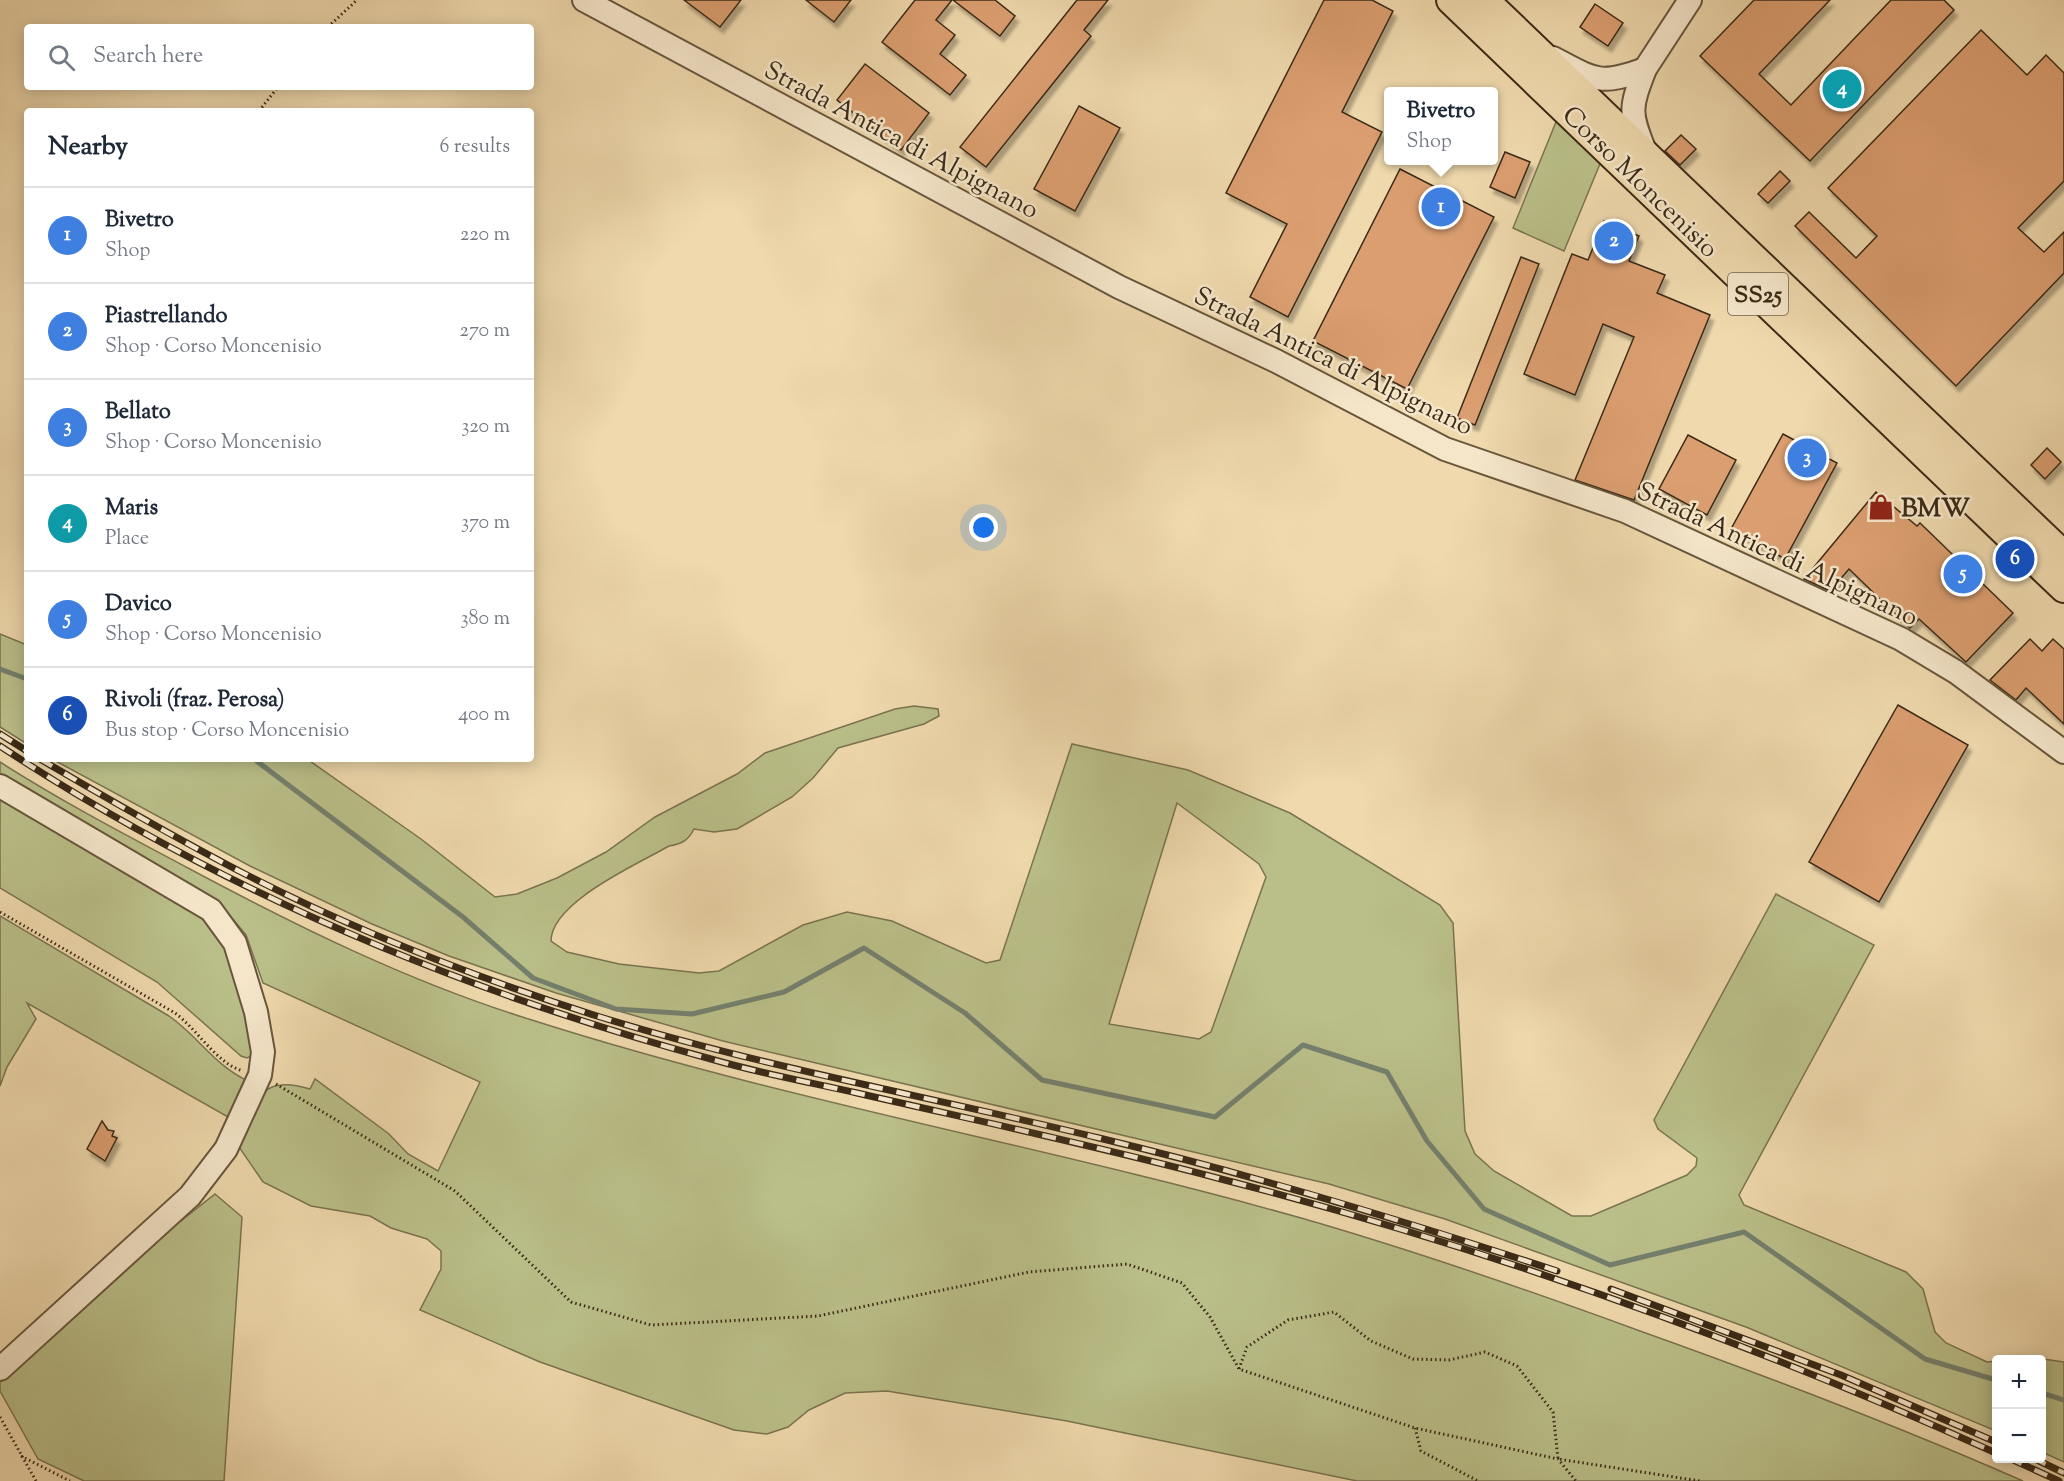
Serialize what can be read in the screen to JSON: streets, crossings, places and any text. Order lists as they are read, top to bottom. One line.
{"streets":{"main road":["Corso Moncenisio","SS25"],"street":["Strada Antica di Alpignano"]},"places":{"shop":["BMW"]},"page":{"search":"Search here","pins":["4","1","2","3","6","5"],"popup":["Bivetro","Shop"],"heading":["Nearby","6 results"],"list":[{"mark":"1","name":"Bivetro","note":"Shop","value":"220 m"},{"mark":"2","name":"Piastrellando","note":"Shop · Corso Moncenisio","value":"270 m"},{"mark":"3","name":"Bellato","note":"Shop · Corso Moncenisio","value":"320 m"},{"mark":"4","name":"Maris","note":"Place","value":"370 m"},{"mark":"5","name":"Davico","note":"Shop · Corso Moncenisio","value":"380 m"},{"mark":"6","name":"Rivoli (fraz. Perosa)","note":"Bus stop · Corso Moncenisio","value":"400 m"}],"map_buttons":["+","−"]}}
